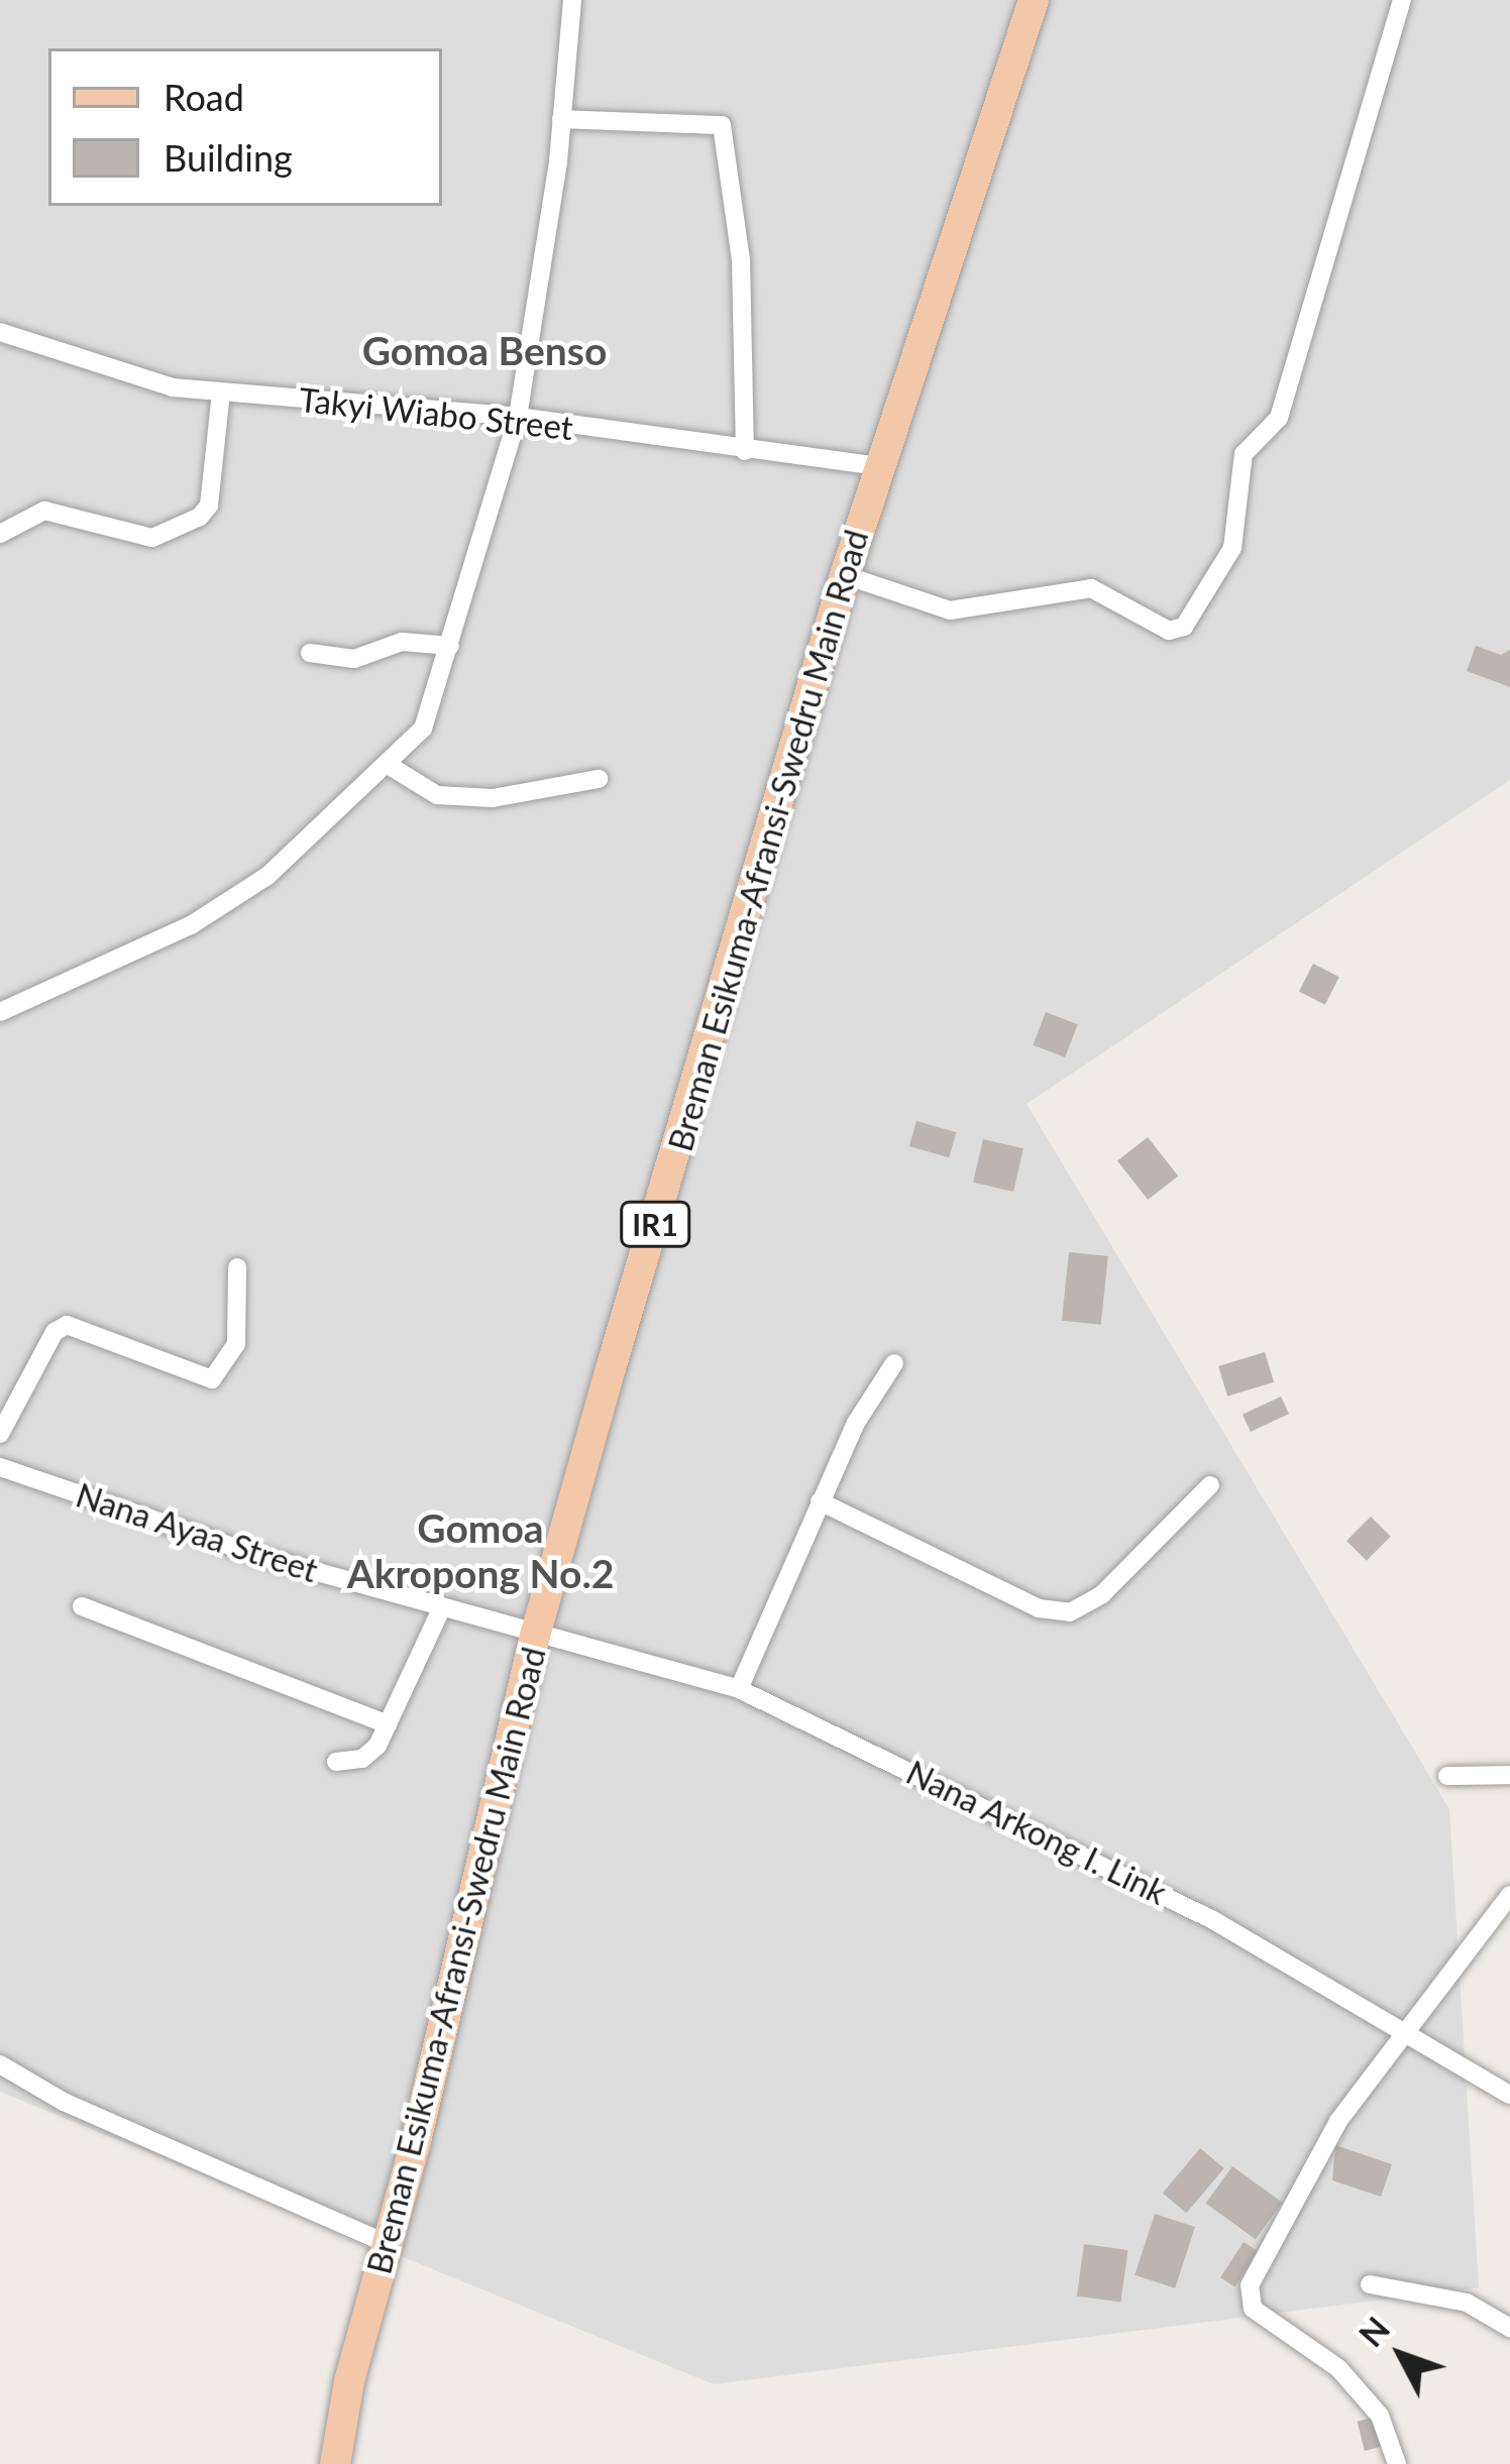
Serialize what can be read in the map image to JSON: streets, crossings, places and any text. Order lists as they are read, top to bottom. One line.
{"streets":{"main road":["Breman Esikuma-Afransi-Swedru Main Road","IR1"],"street":["Takyi Wiabo Street","Nana Ayaa Street","Nana Arkong I. Link"]},"crossings":[["Takyi Wiabo Street","Breman Esikuma-Afransi-Swedru Main Road"],["Breman Esikuma-Afransi-Swedru Main Road","Nana Ayaa Street"],["Breman Esikuma-Afransi-Swedru Main Road","Nana Arkong I. Link"],["Nana Ayaa Street","Nana Arkong I. Link"]],"districts":["Gomoa Benso","Gomoa Akropong No.2"],"legend":["Road","Building"],"north":"top left"}
